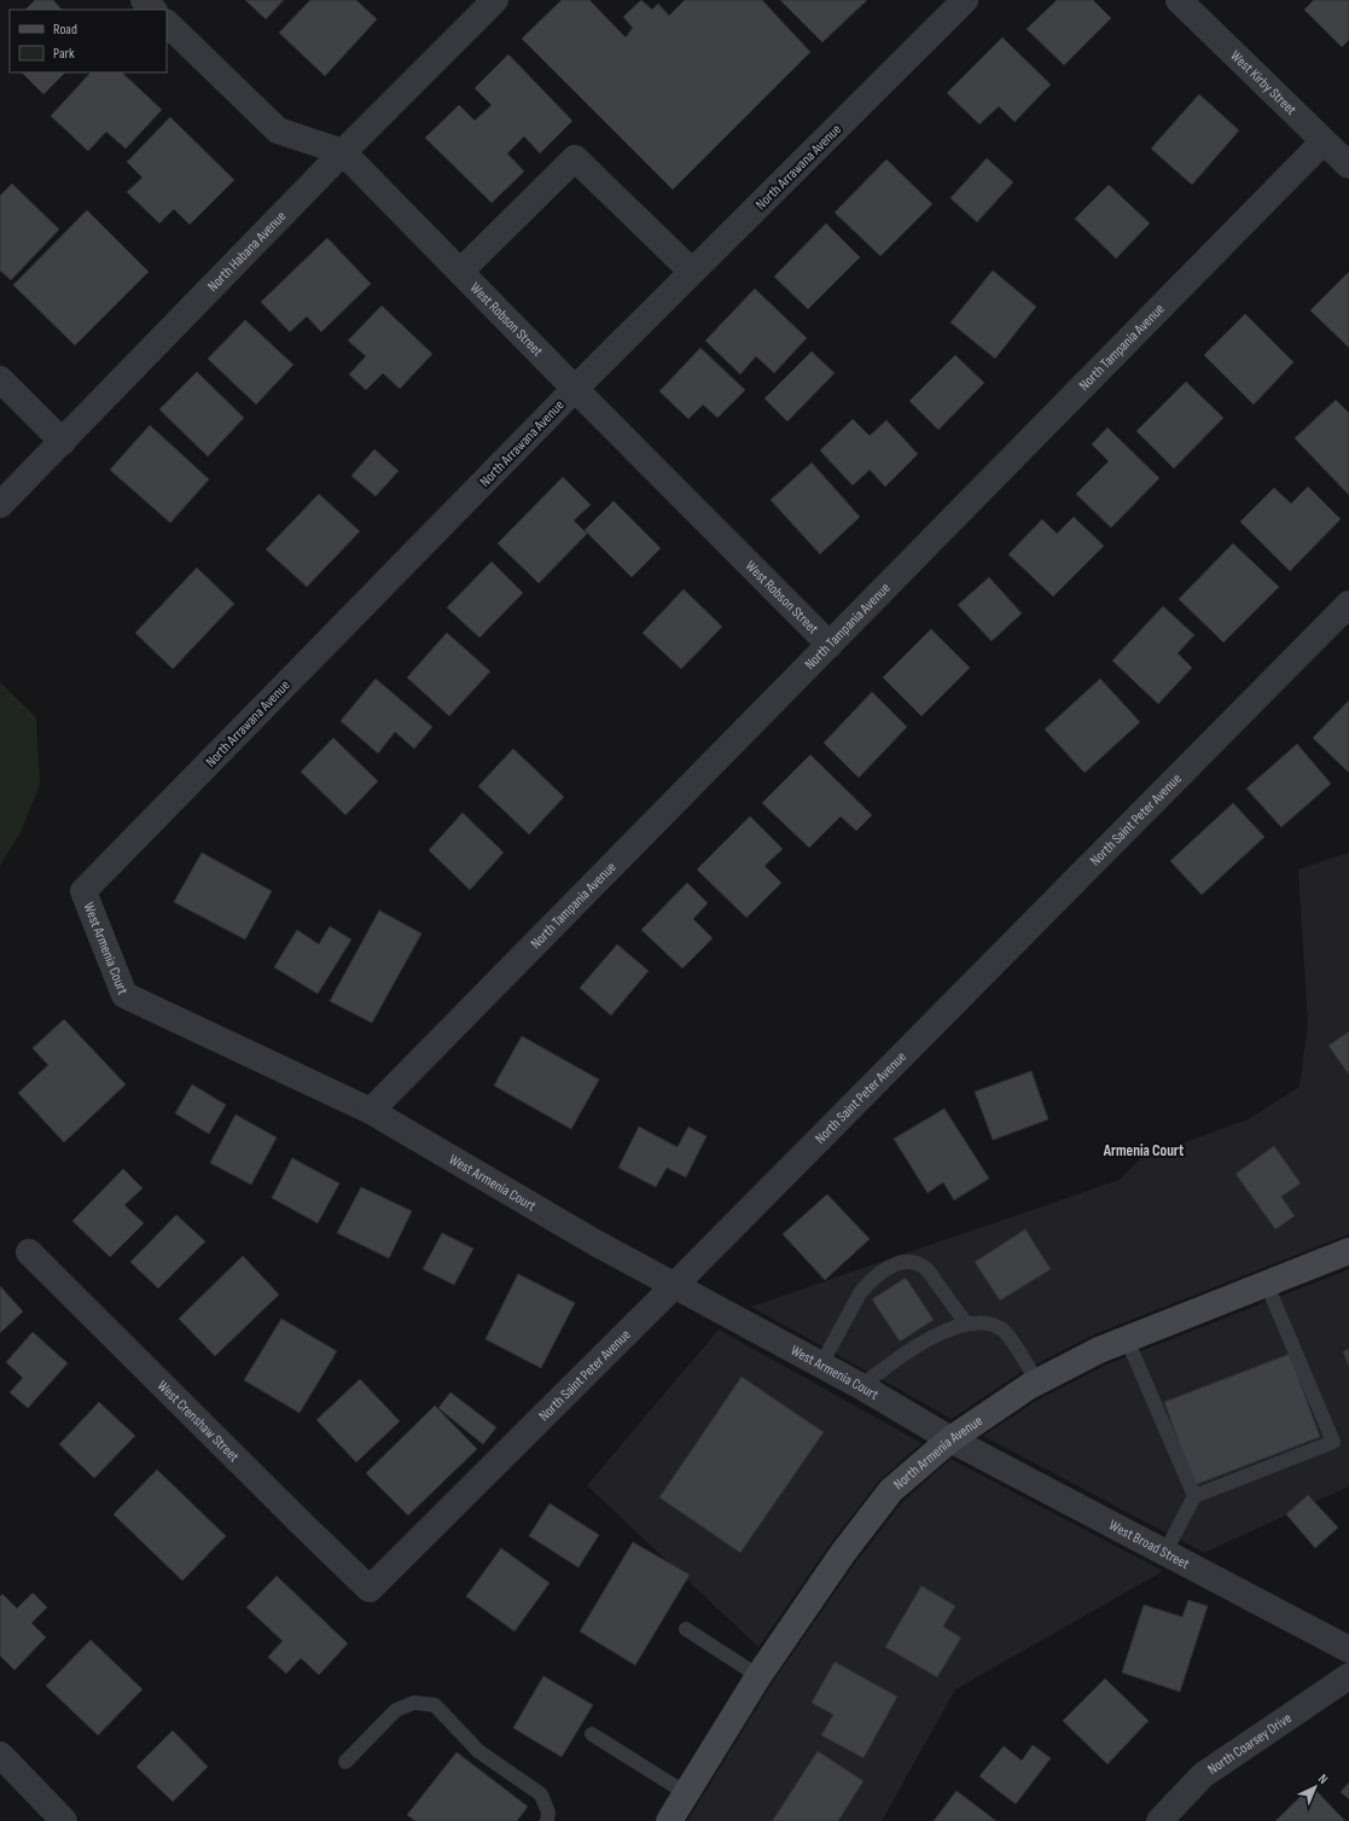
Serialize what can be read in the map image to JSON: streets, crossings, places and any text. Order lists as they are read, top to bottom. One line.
{"streets":{"main road":["North Armenia Avenue"],"street":["West Kirby Street","North Arrawana Avenue","North Habana Avenue","West Robson Street","North Tampania Avenue","North Saint Peter Avenue","West Armenia Court","West Crenshaw Street","West Broad Street","North Coarsey Drive"]},"crossings":[["West Kirby Street","North Tampania Avenue"],["North Arrawana Avenue","West Robson Street"],["North Arrawana Avenue","West Armenia Court"],["North Habana Avenue","West Robson Street"],["West Robson Street","North Tampania Avenue"],["North Tampania Avenue","West Armenia Court"],["North Saint Peter Avenue","West Armenia Court"],["North Saint Peter Avenue","West Crenshaw Street"],["West Armenia Court","North Armenia Avenue"],["West Armenia Court","West Broad Street"],["North Armenia Avenue","West Broad Street"]],"districts":["Armenia Court"],"legend":["Road","Park"],"north":"top right"}
